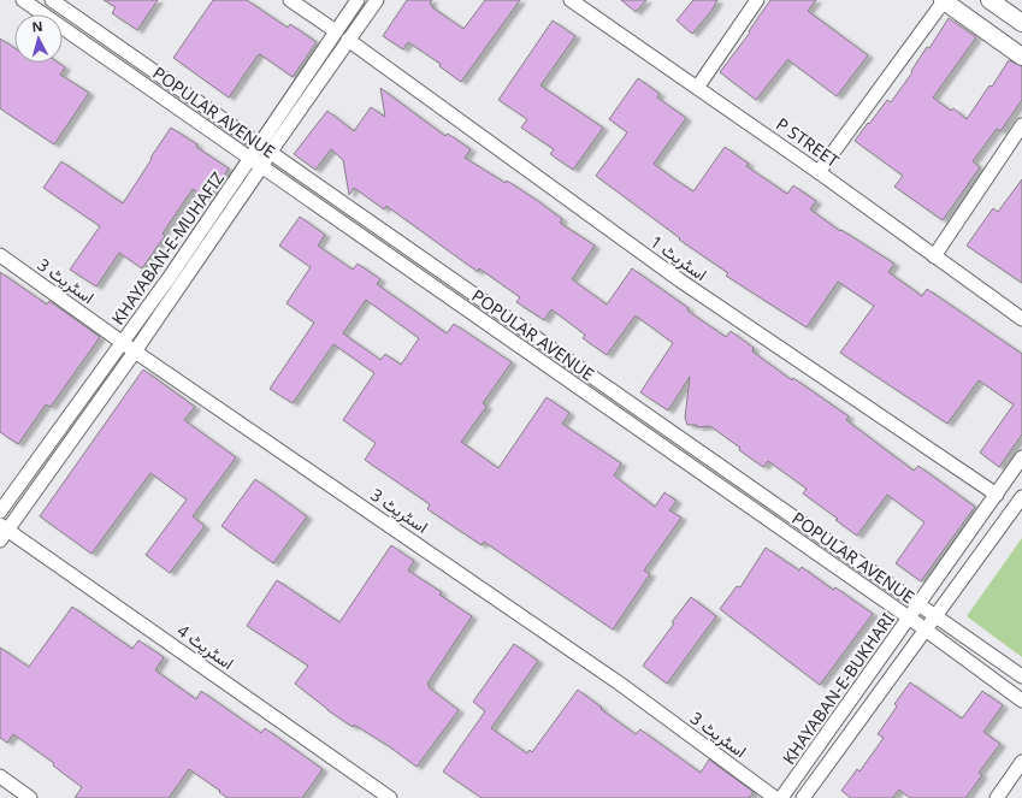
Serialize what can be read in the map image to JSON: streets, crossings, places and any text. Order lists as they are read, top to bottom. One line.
{"streets":{"street":["POPULAR AVENUE","P STREET","KHAYABAN-E-MUHAFIZ","اسٹریٹ 1","اسٹریٹ 3","اسٹریٹ 4","KHAYABAN-E-BUKHARI"]},"crossings":[["POPULAR AVENUE","KHAYABAN-E-MUHAFIZ"],["POPULAR AVENUE","KHAYABAN-E-BUKHARI"],["KHAYABAN-E-MUHAFIZ","اسٹریٹ 1"],["KHAYABAN-E-MUHAFIZ","اسٹریٹ 3"],["KHAYABAN-E-MUHAFIZ","اسٹریٹ 4"],["اسٹریٹ 1","KHAYABAN-E-BUKHARI"]],"north":"top"}
